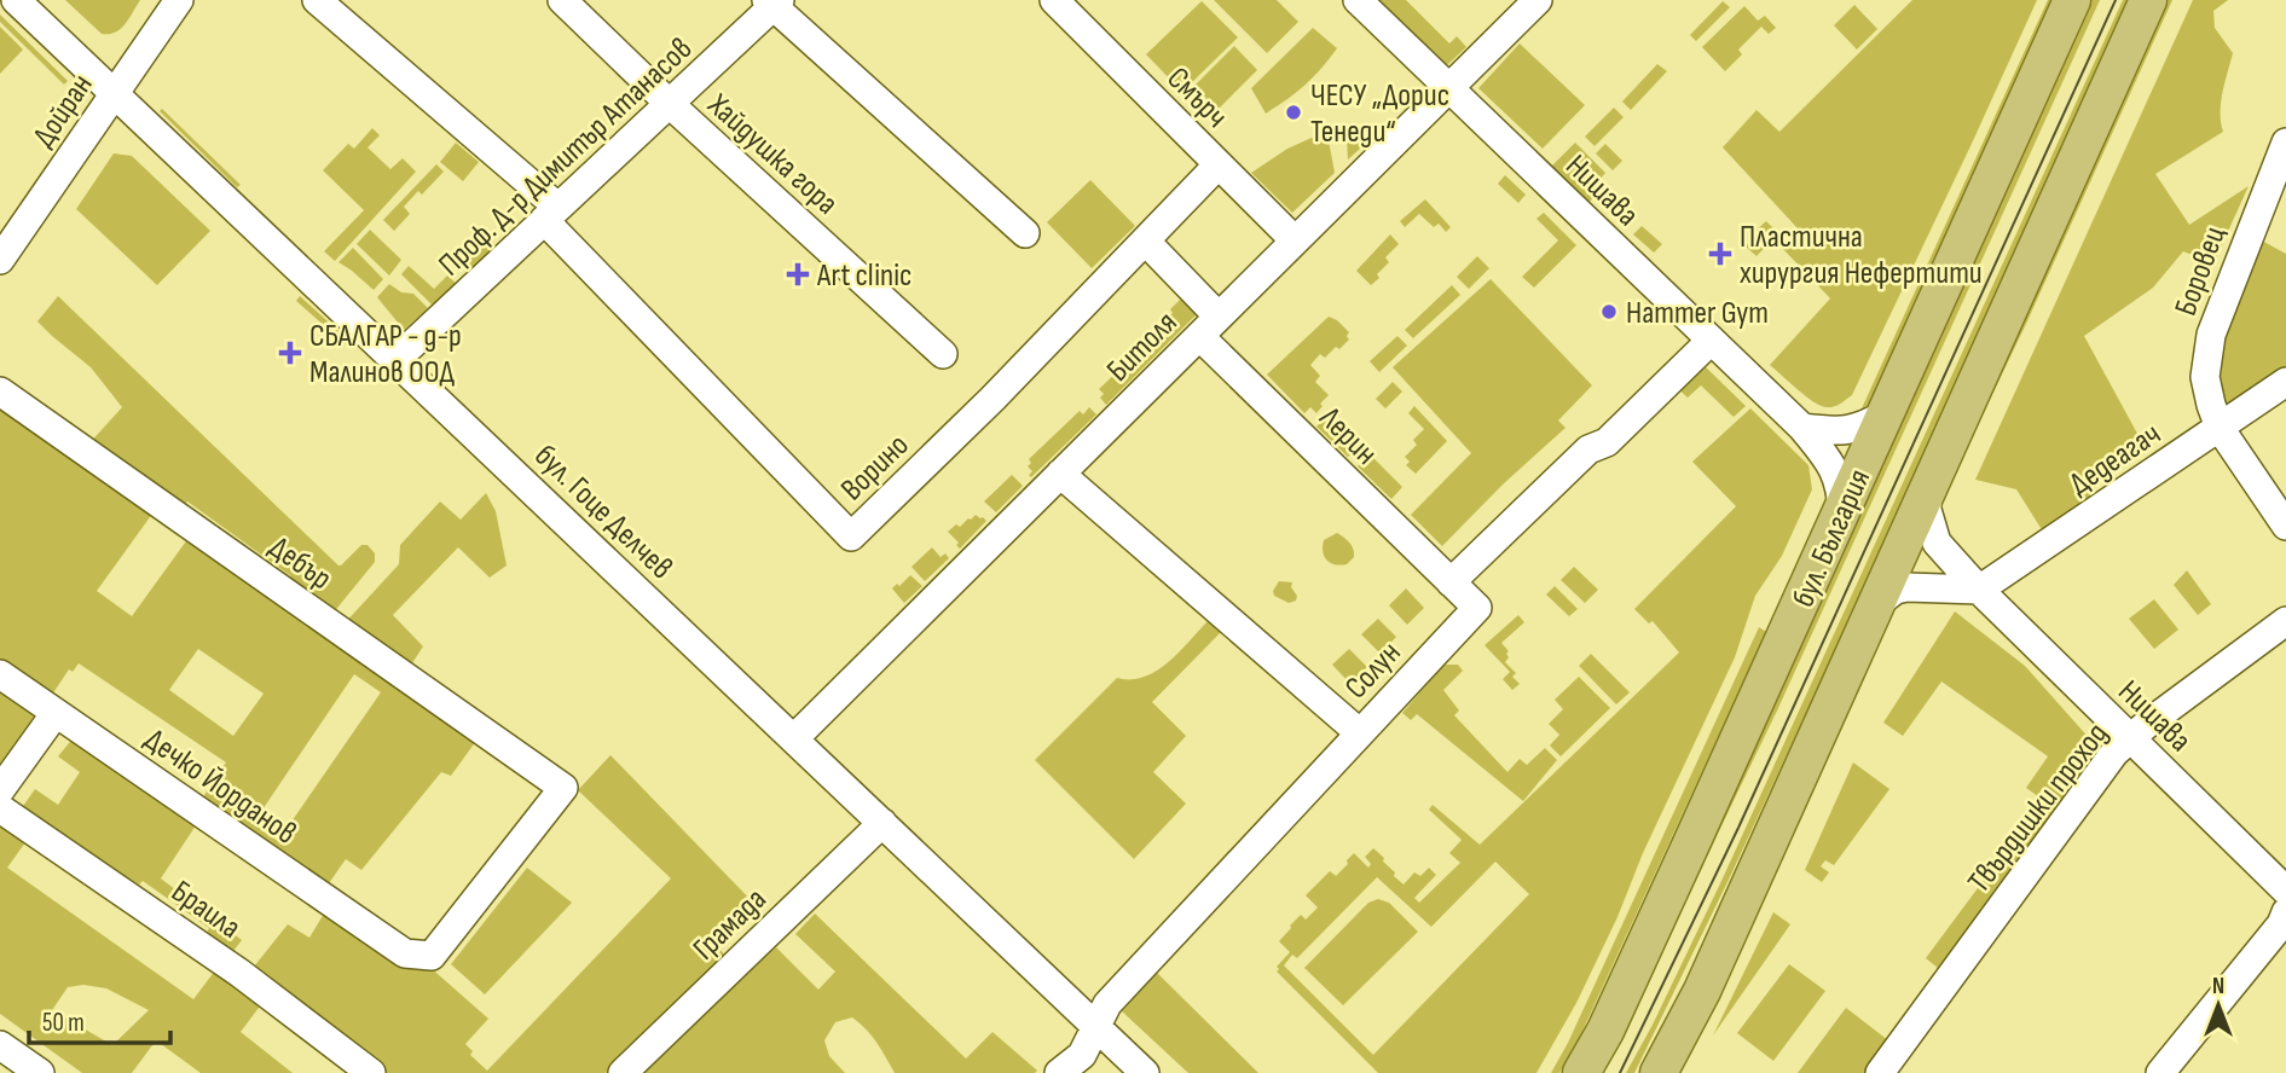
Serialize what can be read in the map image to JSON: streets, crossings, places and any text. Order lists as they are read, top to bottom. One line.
{"streets":{"main road":["бул. България"],"street":["Смърч","Дойран","Хайдушка гора","Проф. Д-р Димитър Атанасов","Нишава","Боровец","Битоля","Лерин","Дедеагач","Ворино","бул. Гоце Делчев","Дебър","Солун","Дечко Йорданов","Твърдишки проход","Браила","Грамада"]},"crossings":[["Смърч","Битоля"],["Дойран","бул. Гоце Делчев"],["Хайдушка гора","Проф. Д-р Димитър Атанасов"],["Проф. Д-р Димитър Атанасов","Ворино"],["Проф. Д-р Димитър Атанасов","бул. Гоце Делчев"],["Нишава","Битоля"],["Нишава","Дедеагач"],["Нишава","бул. България"],["Нишава","Твърдишки проход"],["Боровец","Дедеагач"],["Битоля","Лерин"],["Битоля","бул. Гоце Делчев"],["Лерин","Солун"],["бул. Гоце Делчев","Солун"],["бул. Гоце Делчев","Грамада"],["Дебър","Дечко Йорданов"]],"places":{"other":["ЧЕСУ „Дорис Тенеди“","Hammer Gym"],"health":["Пластична хирургия Нефертити","Art clinic","СБАЛГАР - д-р Малинов ООД"]},"scale_bar":"50 m","north":"top"}
